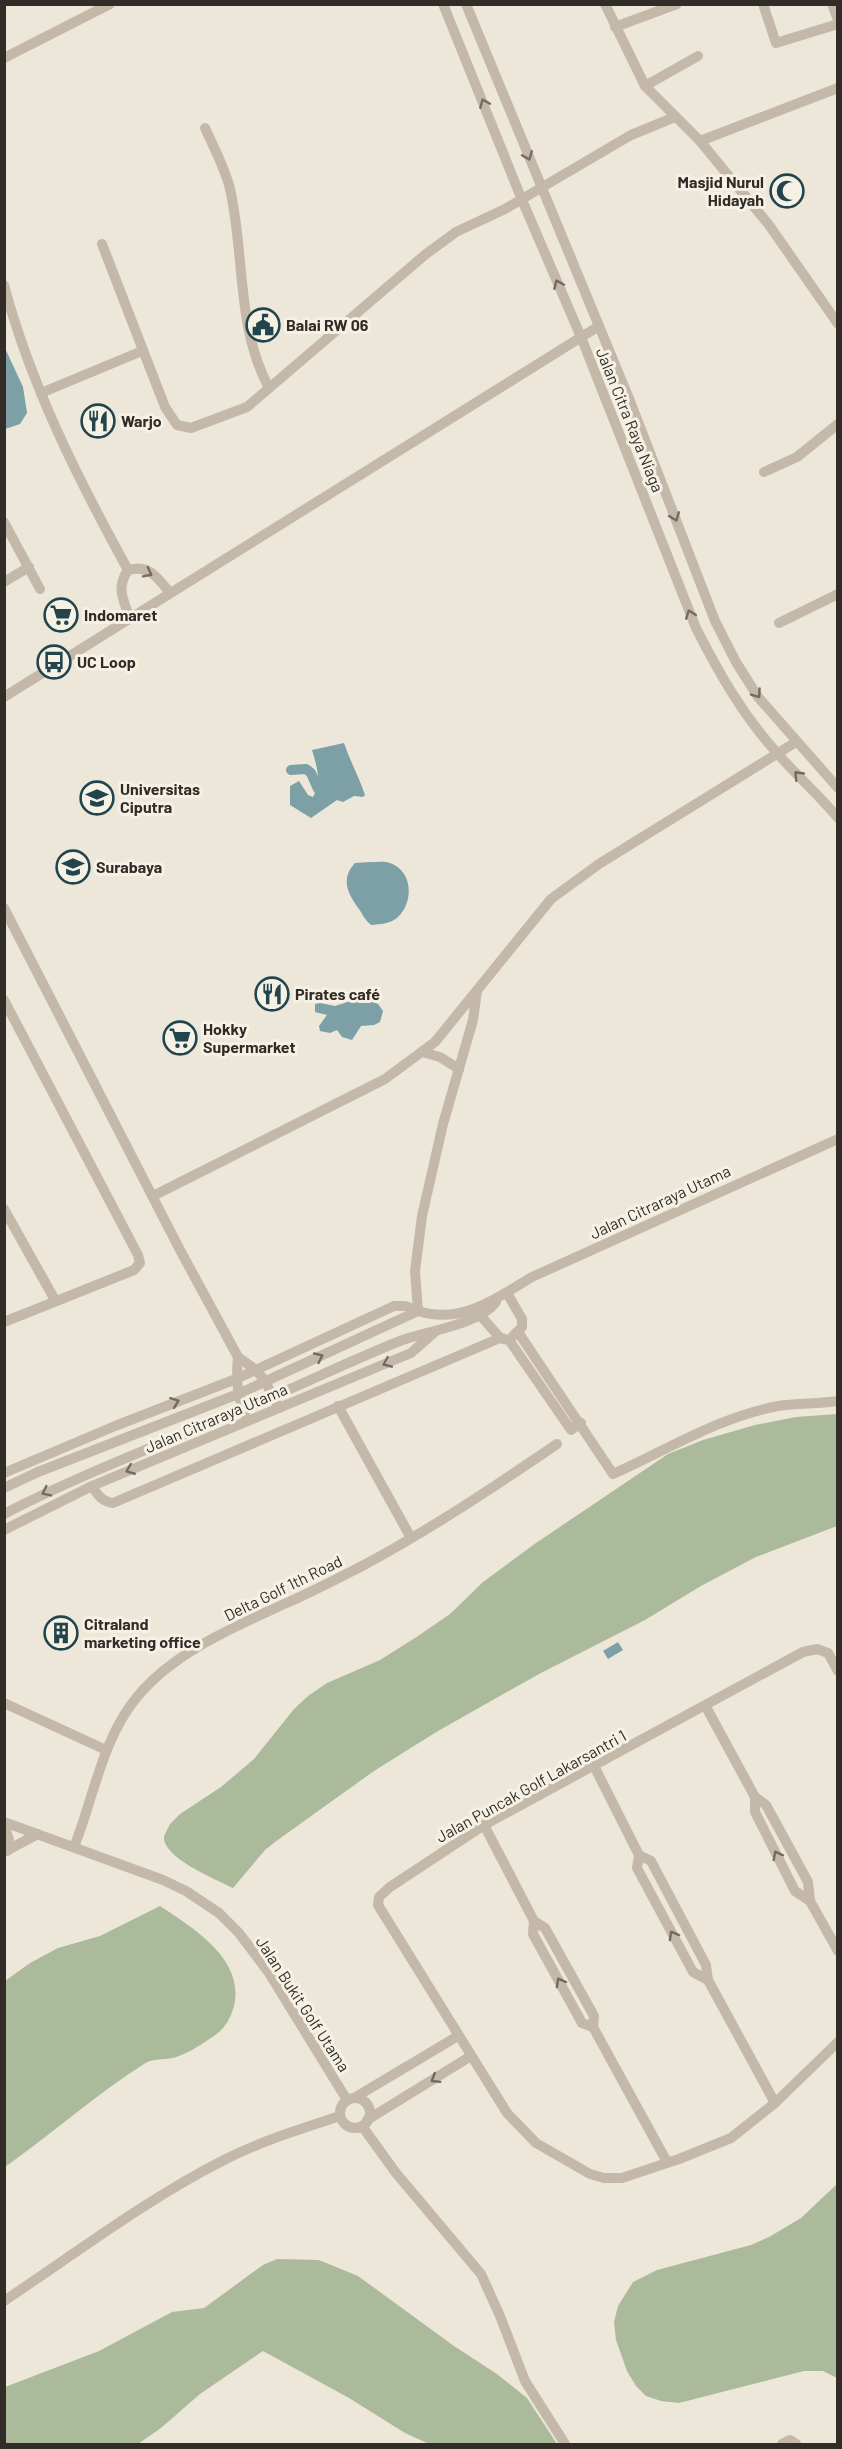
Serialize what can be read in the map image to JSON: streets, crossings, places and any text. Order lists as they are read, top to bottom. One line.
{"streets":{"street":["Jalan Citra Raya Niaga","Jalan Citraraya Utama","Delta Golf 1th Road","Jalan Puncak Golf Lakarsantri 1","Jalan Bukit Golf Utama"]},"crossings":[["Delta Golf 1th Road","Jalan Bukit Golf Utama"]],"places":{"mosque":["Masjid Nurul Hidayah"],"public building":["Balai RW 06"],"restaurant":["Warjo","Pirates café"],"supermarket":["Indomaret","Hokky Supermarket"],"bus stop":["UC Loop"],"school or university":["Universitas Ciputra","Surabaya"],"building":["Citraland marketing office"]}}
